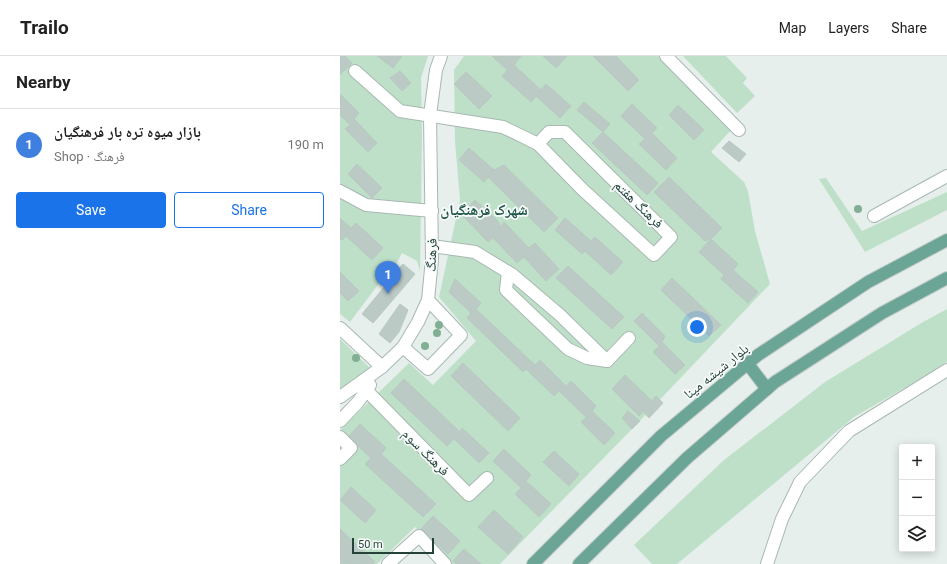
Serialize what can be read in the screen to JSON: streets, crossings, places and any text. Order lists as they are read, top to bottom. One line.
{"streets":{"main road":["بلوار شیشه مینا"],"street":["فرهنگ هفتم","فرهنگ","فرهنگ سوم"]},"crossings":[["فرهنگ هفتم","فرهنگ"],["فرهنگ","فرهنگ سوم"]],"districts":["شهرک فرهنگیان"],"scale_bar":"50 m","page":{"header":"Trailo","nav":["Map","Layers","Share"],"heading":"Nearby","list":[{"mark":"1","name":"بازار میوه تره بار فرهنگیان","note":"Shop · فرهنگ","value":"190 m"}],"buttons":["Save","Share"],"pins":"1","map_buttons":["+","−"],"scale":"50 m"}}
